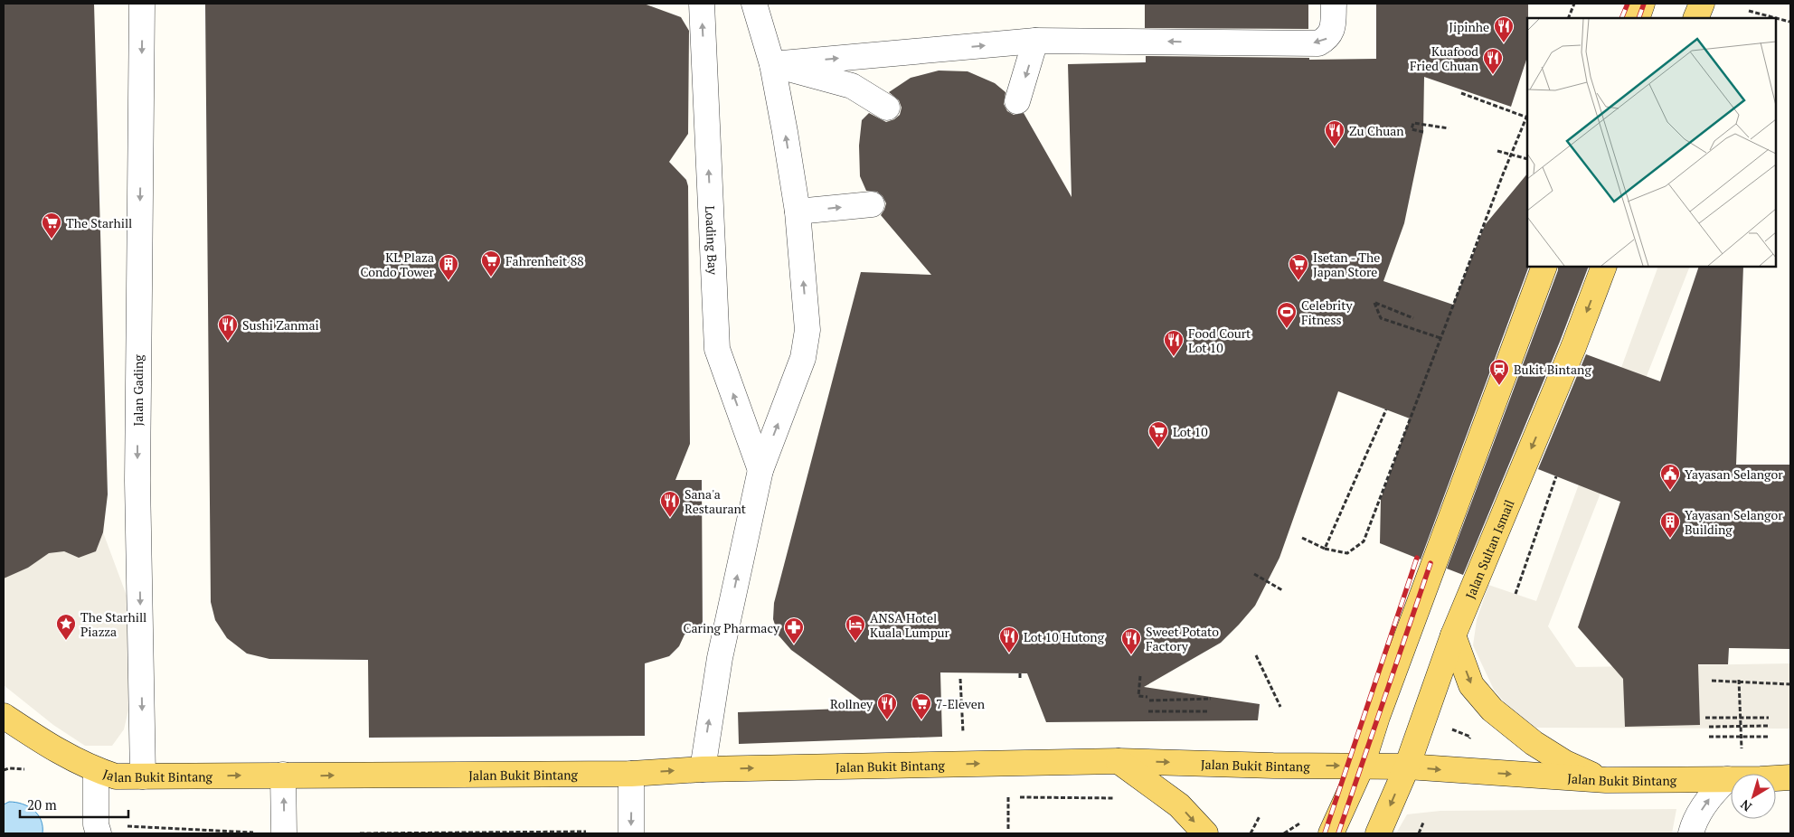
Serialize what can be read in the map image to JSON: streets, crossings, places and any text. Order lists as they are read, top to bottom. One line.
{"streets":{"main road":["Jalan Sultan Ismail","Jalan Bukit Bintang"],"street":["Loading Bay","Jalan Gading"]},"crossings":[["Jalan Gading","Jalan Bukit Bintang"],["Jalan Sultan Ismail","Jalan Bukit Bintang"]],"one_way":["Jalan Gading","Jalan Bukit Bintang"],"places":{"restaurant":["Jipinhe","Kuafood Fried Chuan","Zu Chuan","Sushi Zanmai","Food Court Lot 10","Sana'a Restaurant","Lot 10 Hutong","Sweet Potato Factory","Rollney"],"supermarket":["The Starhill","Fahrenheit 88","Isetan - The Japan Store","Lot 10","7-Eleven"],"building":["KL Plaza Condo Tower","Yayasan Selangor Building"],"sports":["Celebrity Fitness"],"station":["Bukit Bintang"],"public building":["Yayasan Selangor"],"place":["The Starhill Piazza"],"hotel":["ANSA Hotel Kuala Lumpur"],"pharmacy":["Caring Pharmacy"]},"scale_bar":"20 m","north":"bottom left"}
